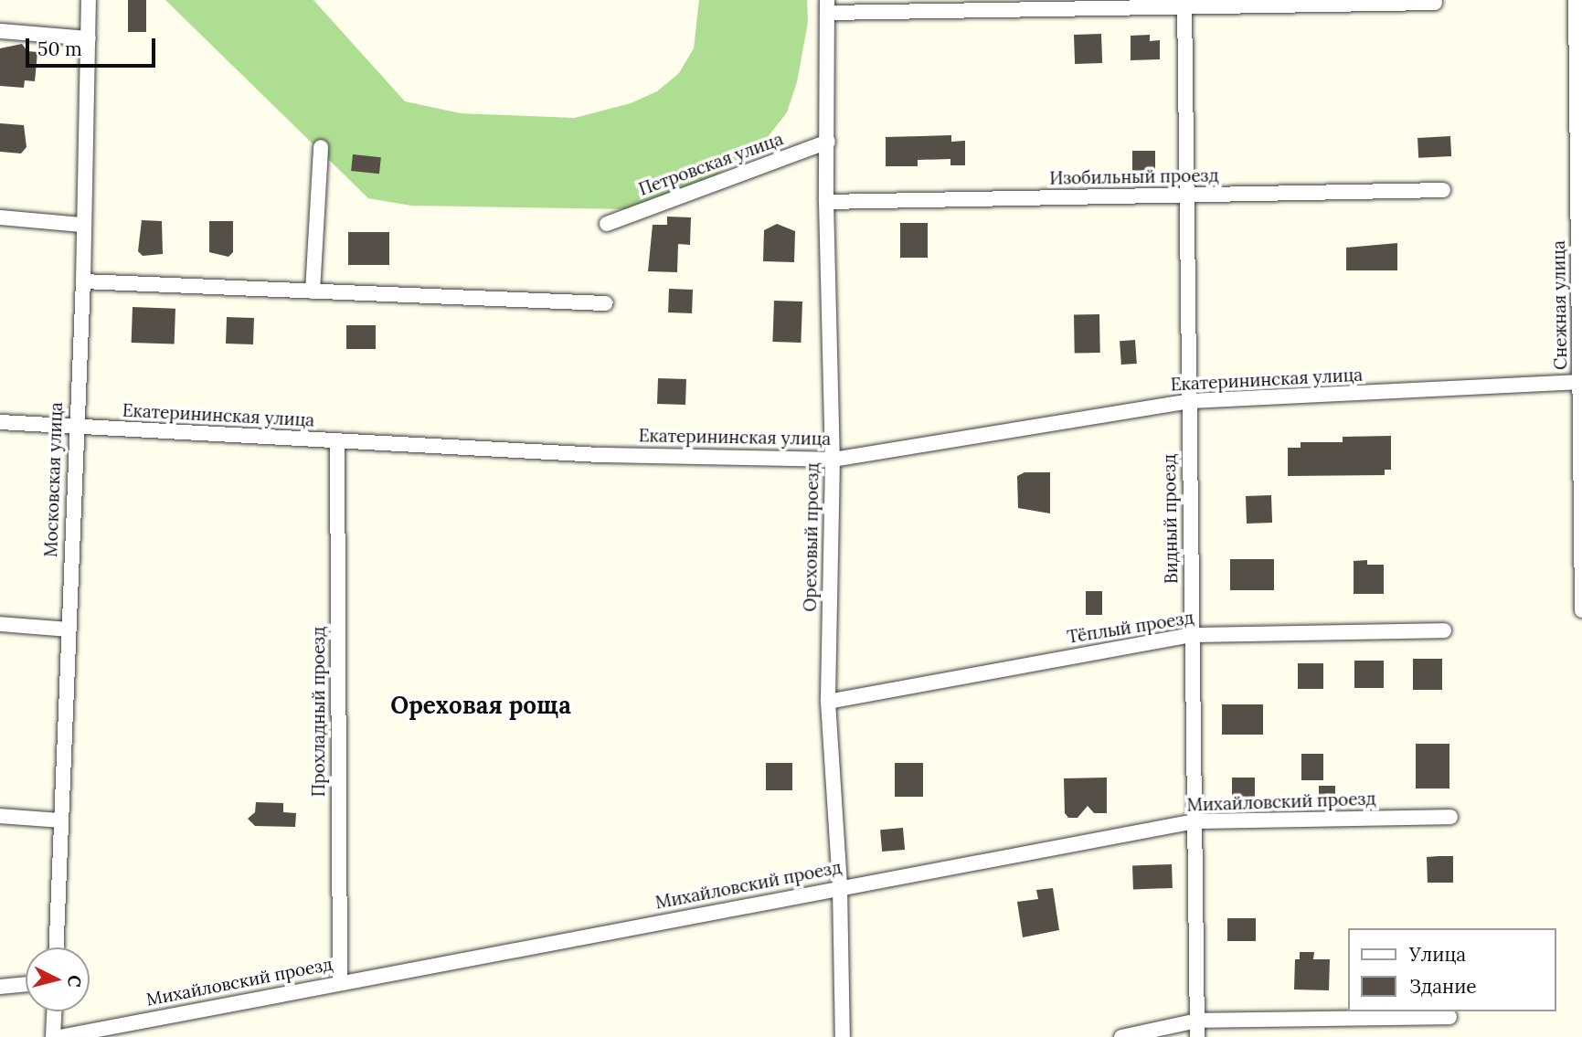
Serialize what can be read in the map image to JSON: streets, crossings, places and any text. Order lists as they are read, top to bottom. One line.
{"streets":{"street":["Петровская улица","Изобильный проезд","Снежная улица","Екатерининская улица","Московская улица","Видный проезд","Ореховый проезд","Тёплый проезд","Прохладный проезд","Михайловский проезд"]},"crossings":[["Петровская улица","Ореховый проезд"],["Изобильный проезд","Видный проезд"],["Изобильный проезд","Ореховый проезд"],["Снежная улица","Екатерининская улица"],["Екатерининская улица","Московская улица"],["Екатерининская улица","Видный проезд"],["Екатерининская улица","Ореховый проезд"],["Екатерининская улица","Прохладный проезд"],["Видный проезд","Тёплый проезд"],["Видный проезд","Михайловский проезд"],["Ореховый проезд","Тёплый проезд"],["Ореховый проезд","Михайловский проезд"],["Прохладный проезд","Михайловский проезд"]],"districts":["Ореховая роща"],"legend":["Улица","Здание"],"scale_bar":"50 m","north":"right"}
